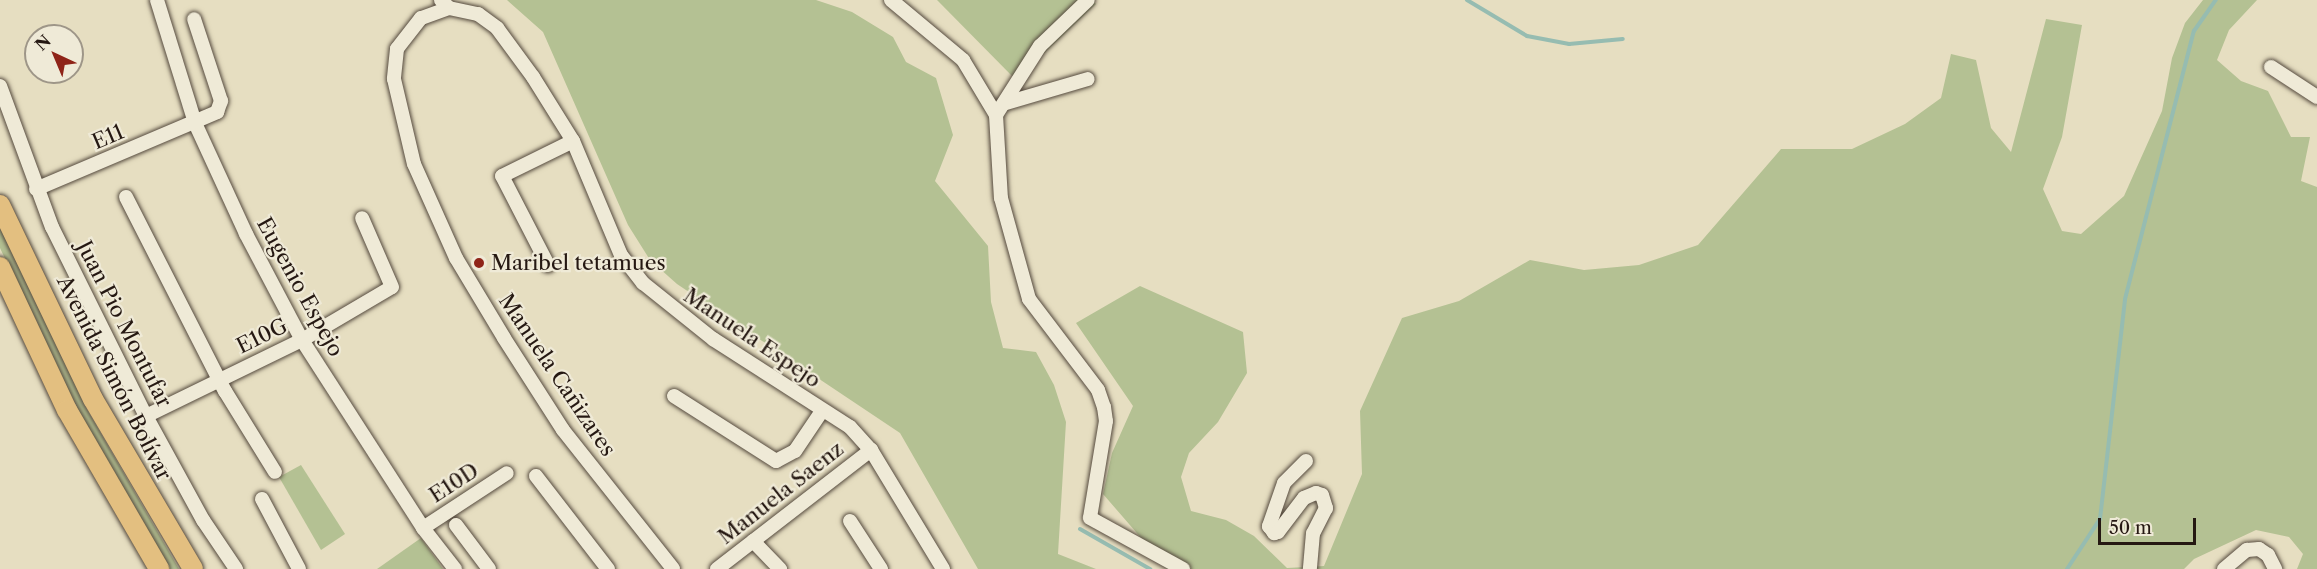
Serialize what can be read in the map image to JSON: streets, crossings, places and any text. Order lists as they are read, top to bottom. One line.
{"streets":{"highway":["Avenida Simón Bolívar"],"street":["E11","Eugenio Espejo","Juan Pio Montufar","E10G","Manuela Espejo","Manuela Cañizares","E10D","Manuela Saenz"]},"crossings":[["E11","Eugenio Espejo"],["E11","Juan Pio Montufar"],["Eugenio Espejo","E10G"],["Eugenio Espejo","E10D"],["Juan Pio Montufar","E10G"],["Manuela Espejo","Manuela Cañizares"],["Manuela Espejo","Manuela Saenz"]],"places":["Maribel tetamues"],"scale_bar":"50 m","north":"top left"}
